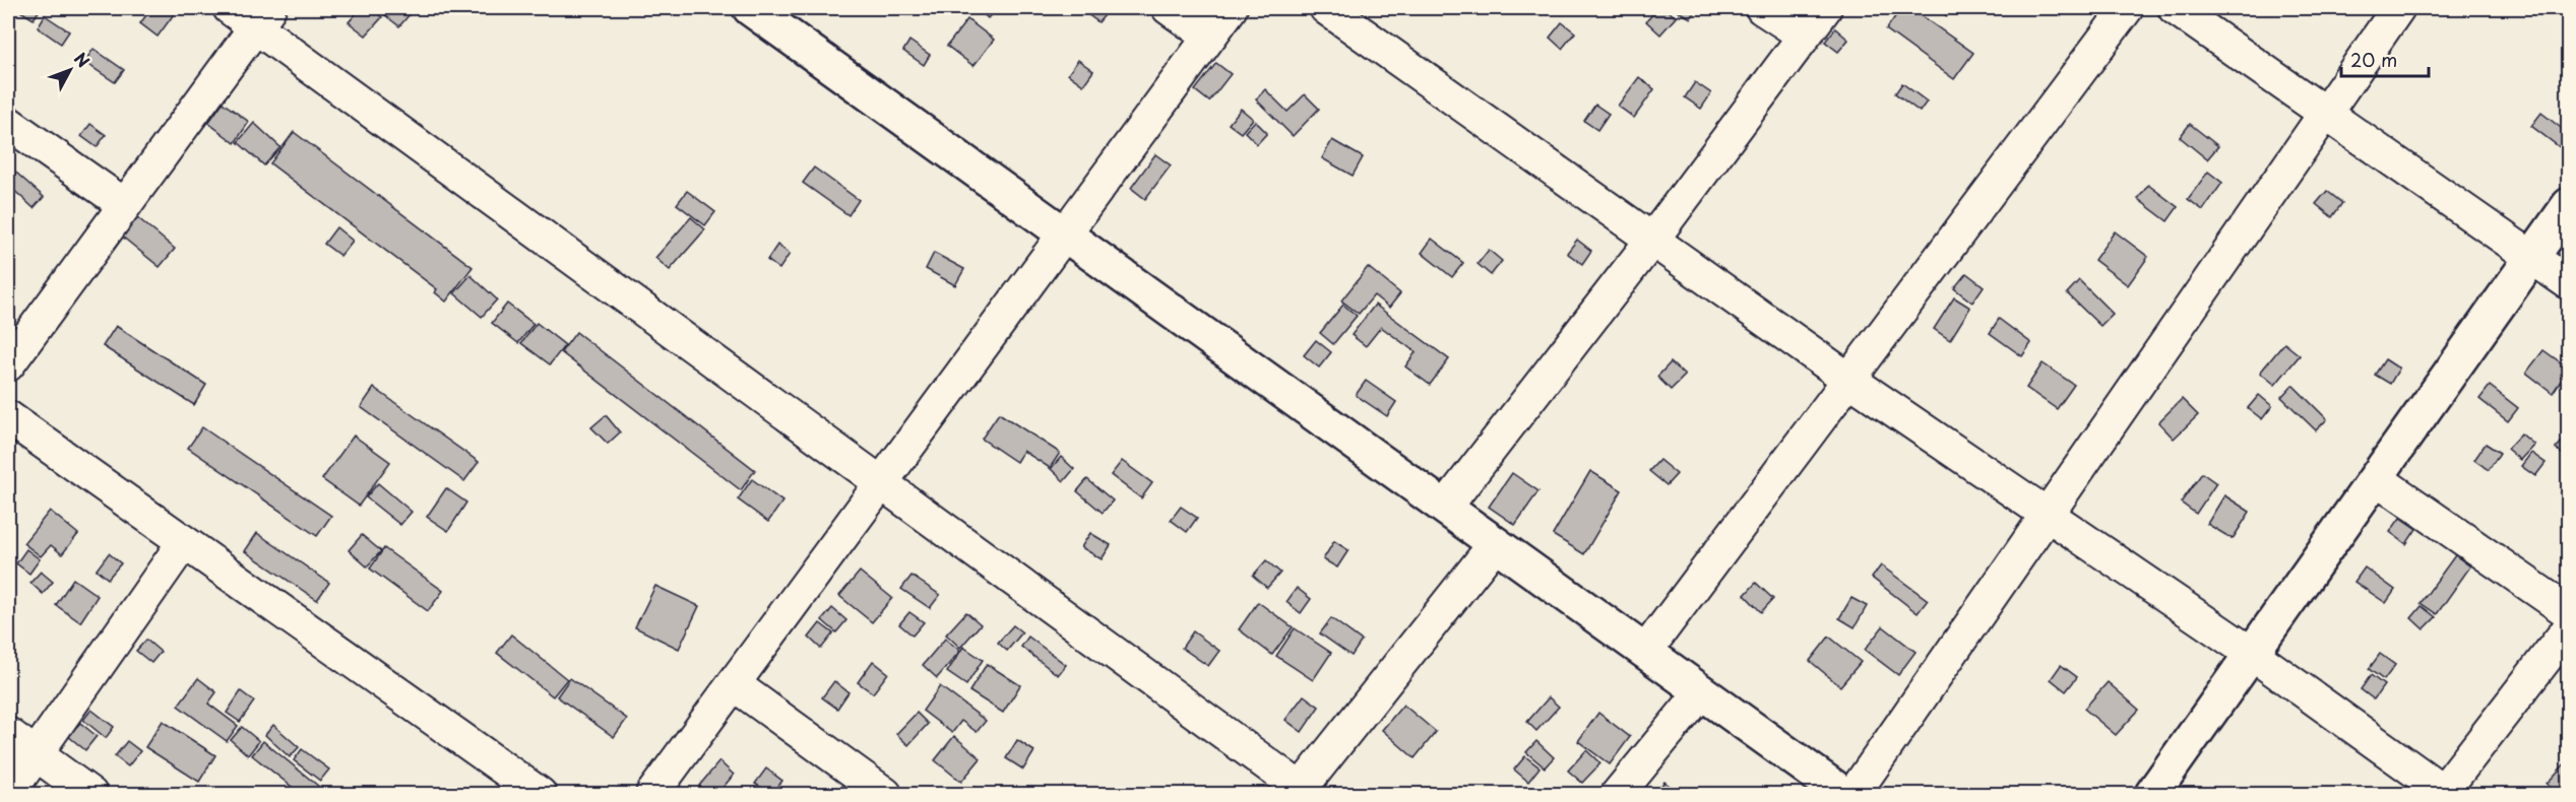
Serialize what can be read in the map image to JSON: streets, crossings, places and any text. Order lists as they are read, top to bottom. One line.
{"scale_bar":"20 m","north":"top right"}
